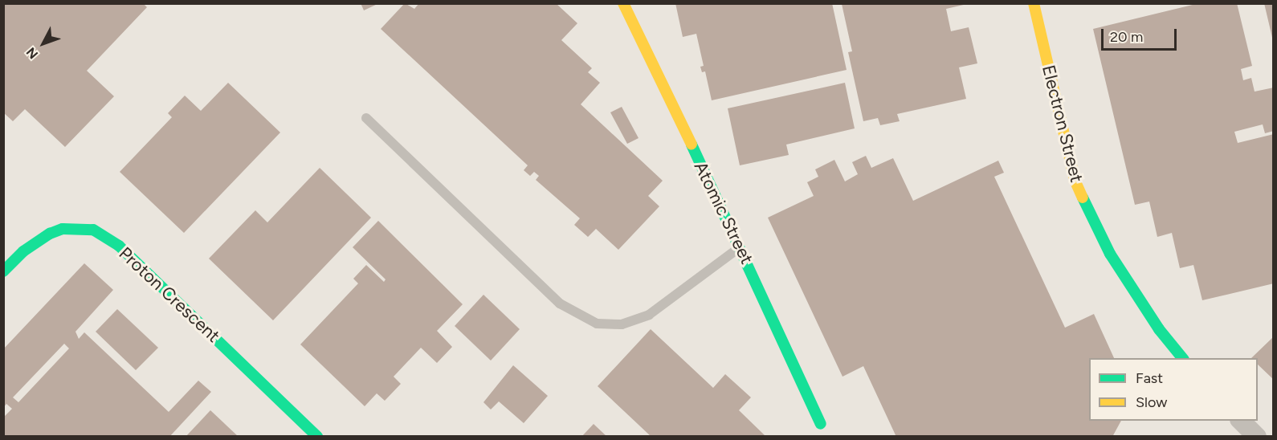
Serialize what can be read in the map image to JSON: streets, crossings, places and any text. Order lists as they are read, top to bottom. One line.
{"streets":{"street":["Electron Street","Atomic Street","Proton Crescent"]},"legend":["Fast","Slow"],"scale_bar":"20 m","north":"bottom left"}
